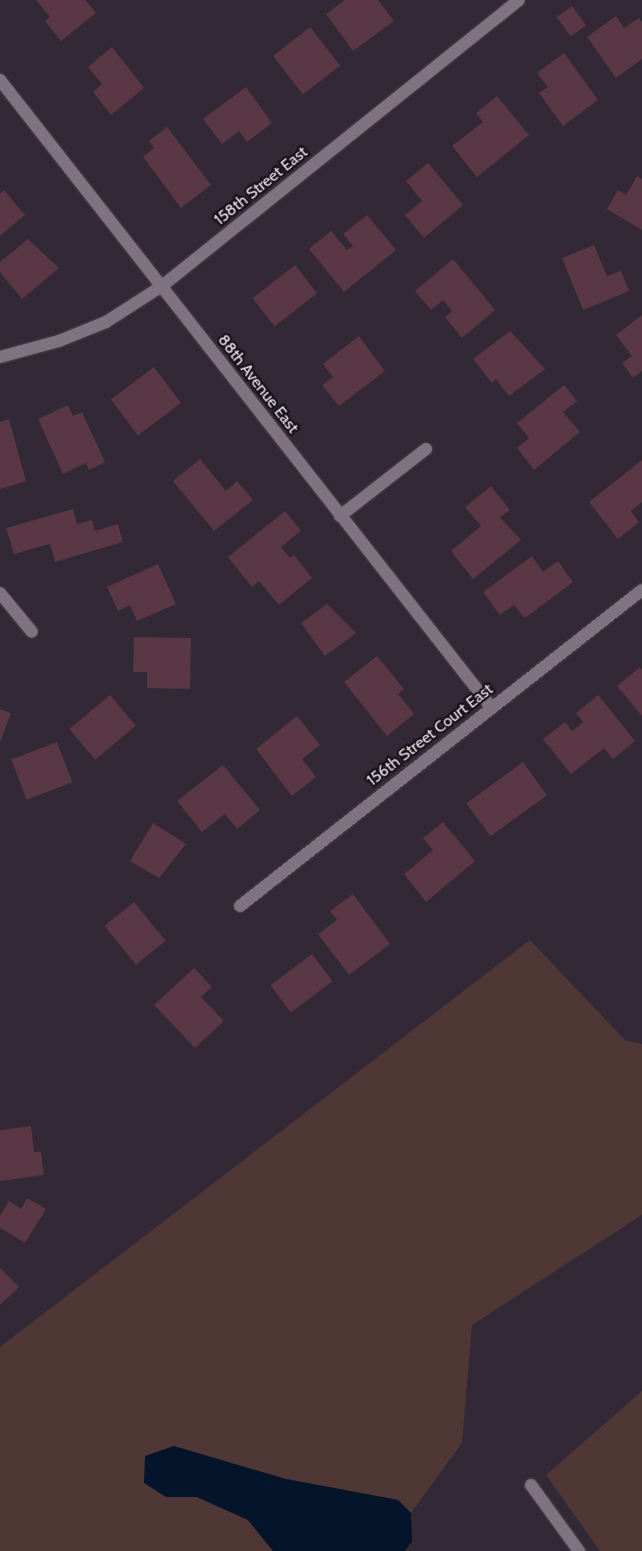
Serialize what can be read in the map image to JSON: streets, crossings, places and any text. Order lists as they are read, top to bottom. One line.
{"streets":{"street":["158th Street East","88th Avenue East","156th Street Court East"]},"crossings":[["158th Street East","88th Avenue East"],["88th Avenue East","156th Street Court East"]]}
